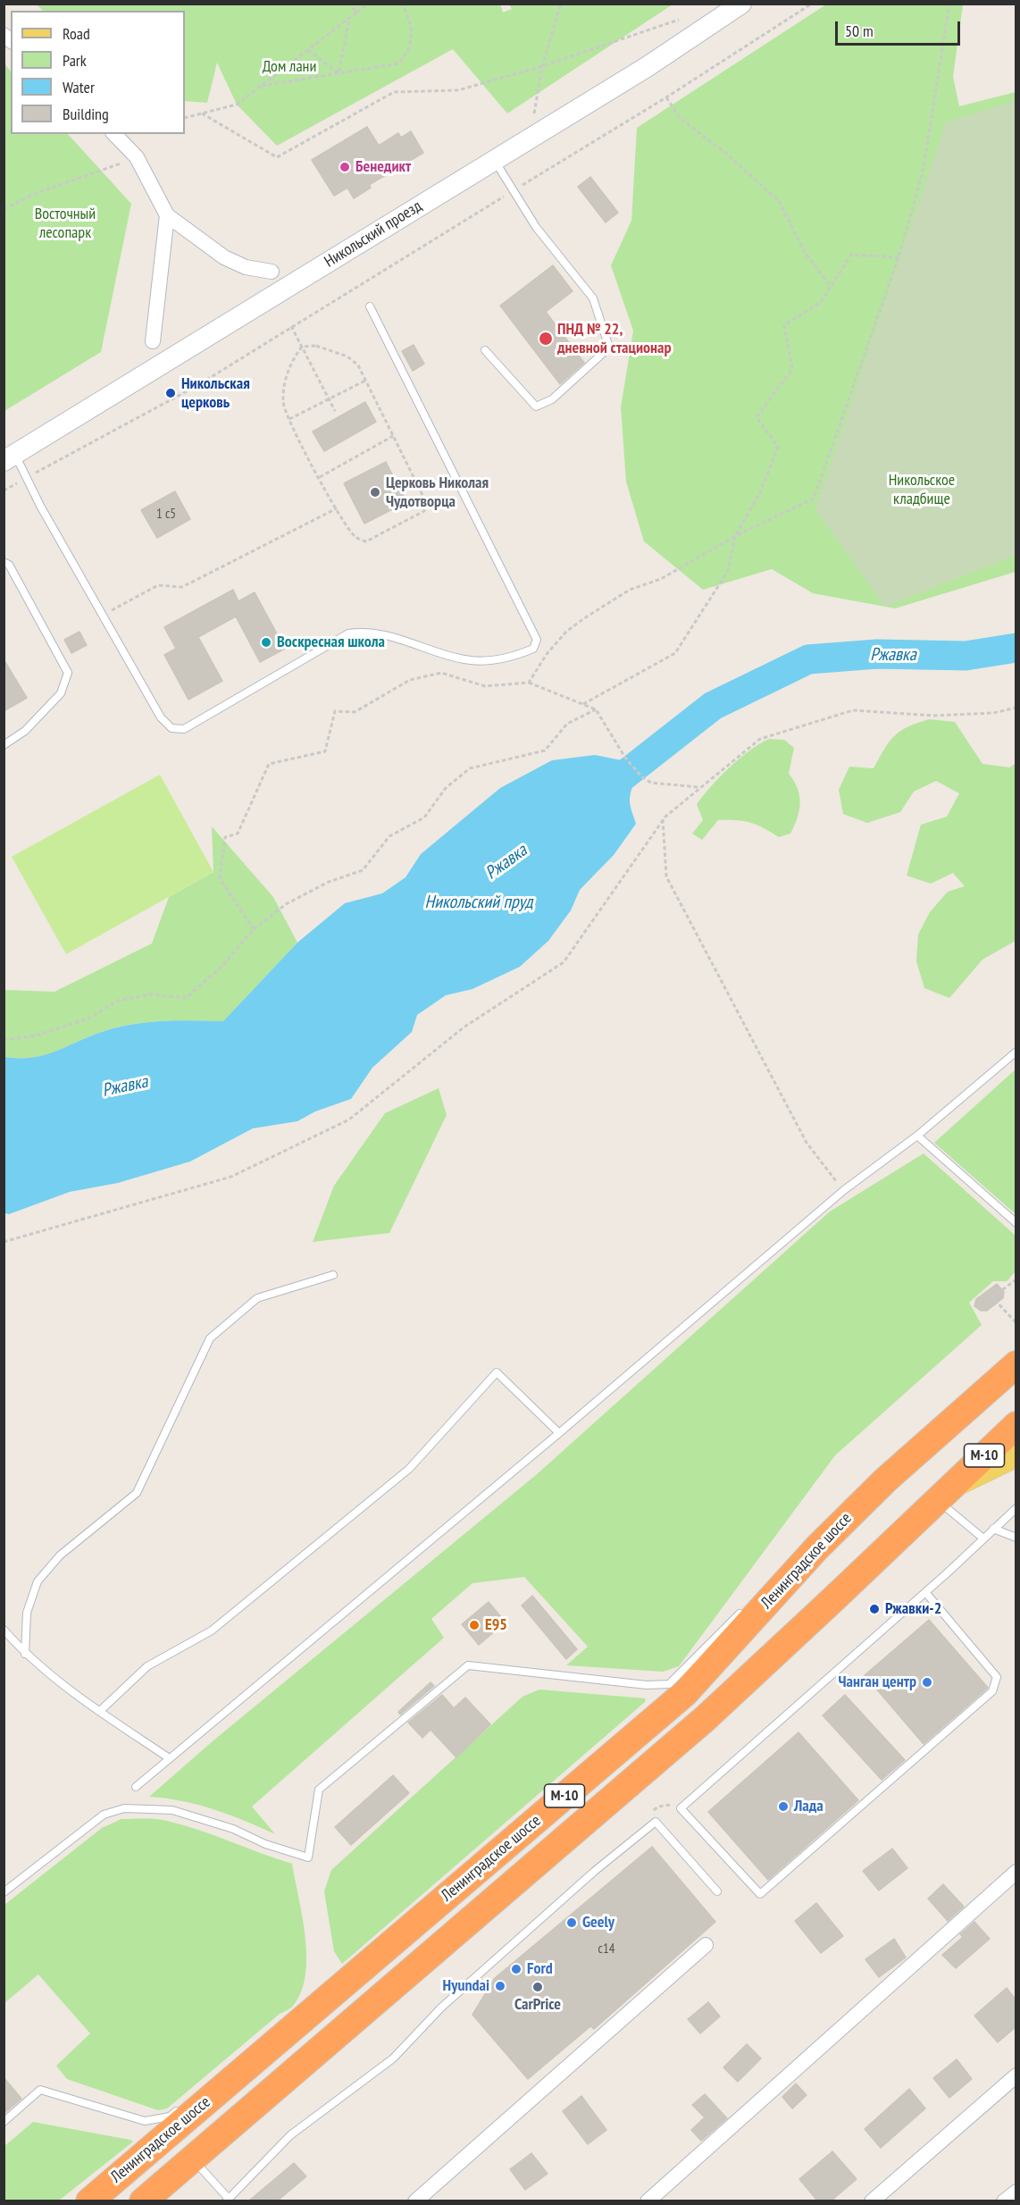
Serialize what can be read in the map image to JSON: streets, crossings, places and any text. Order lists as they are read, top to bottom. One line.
{"streets":{"highway":["М-10","Ленинградское шоссе"],"street":["Никольский проезд"]},"crossings":[["М-10","Ленинградское шоссе"]],"water":["Ржавка","Никольский пруд"],"parks":["Дом лани","Восточный лесопарк","Никольское кладбище"],"places":["Бенедикт","ПНД № 22, дневной стационар","Никольская церковь","Церковь Николая Чудотворца","Воскресная школа","Ржавки-2","E95","Чанган центр","Лада","Geely","Ford","Hyundai","CarPrice"],"house_numbers":["1 с5","с14"],"legend":["Road","Park","Water","Building"],"scale_bar":"50 m"}
